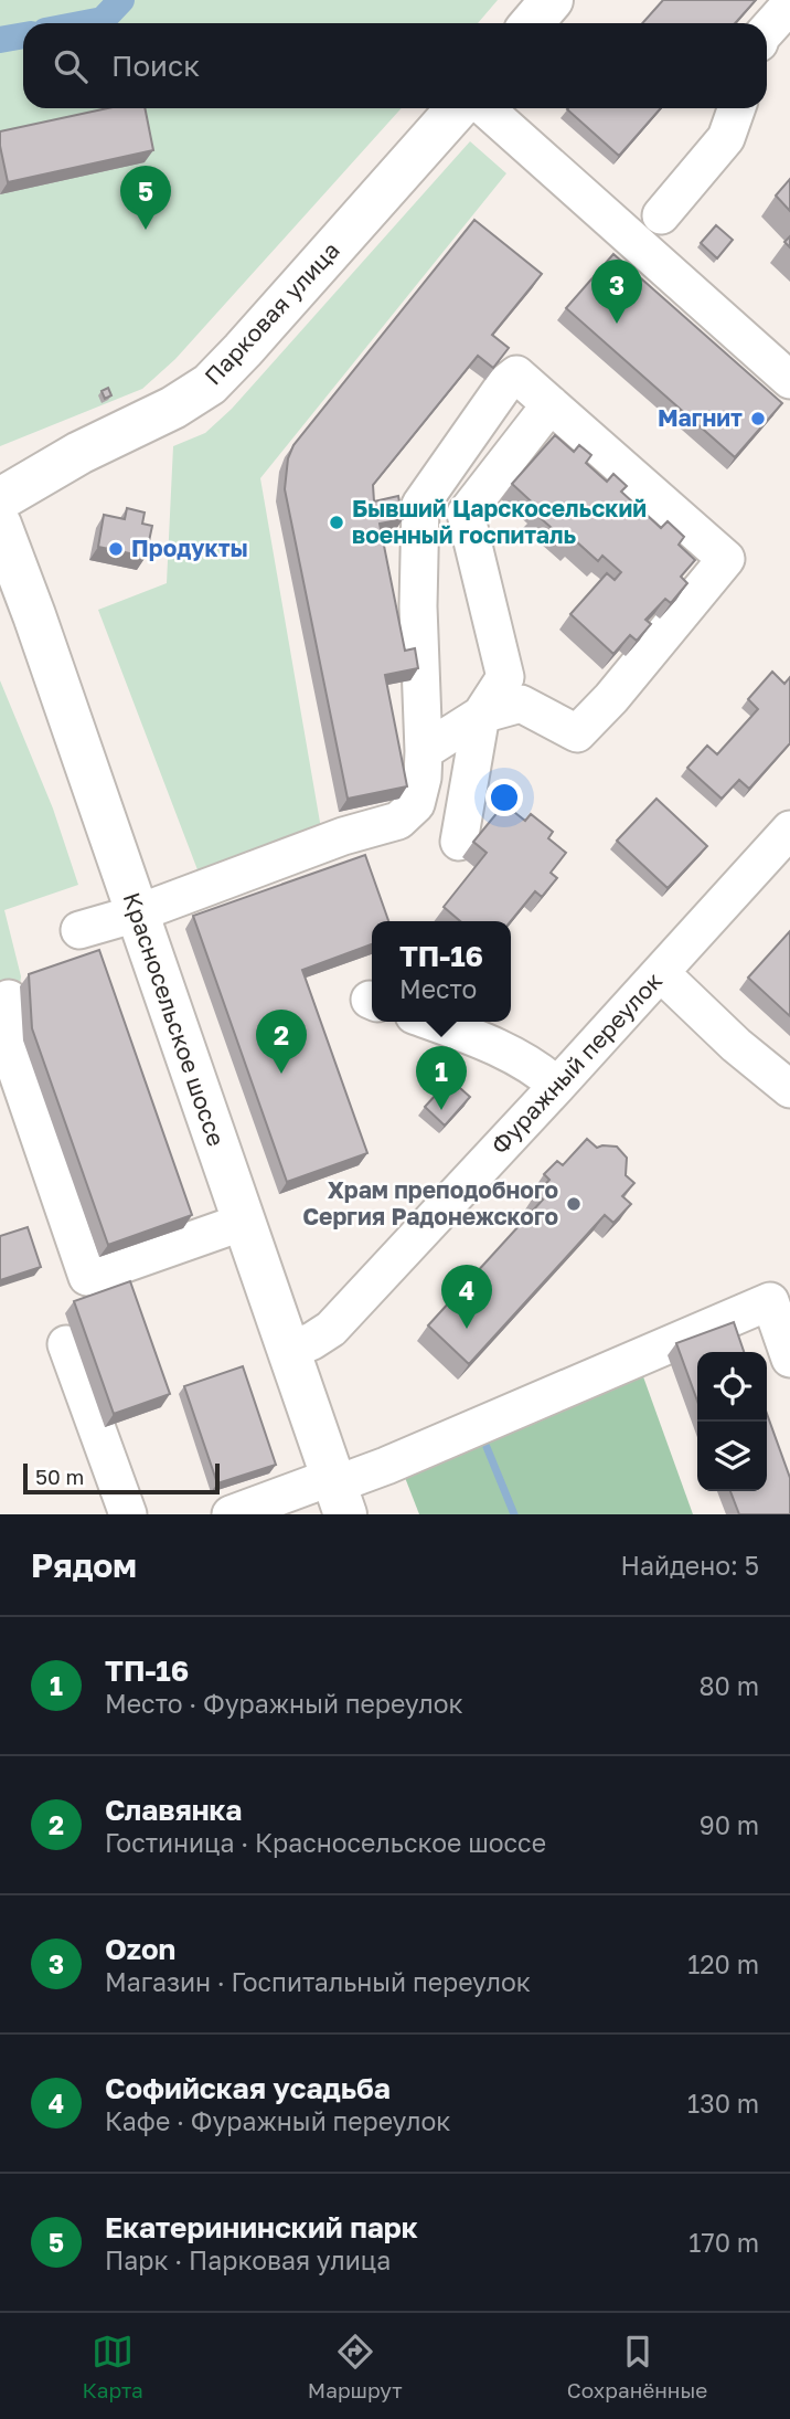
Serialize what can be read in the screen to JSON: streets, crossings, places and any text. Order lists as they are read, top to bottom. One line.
{"streets":{"main road":["Парковая улица","Красносельское шоссе"],"street":["Фуражный переулок"]},"crossings":[["Красносельское шоссе","Фуражный переулок"]],"places":["Магнит","Бывший Царскосельский военный госпиталь","Продукты","Храм преподобного Сергия Радонежского"],"scale_bar":"50 m","page":{"search":"Поиск","pins":["5","3","2","1","4"],"popup":["ТП-16","Место"],"scale":"50 m","heading":["Рядом","Найдено: 5"],"list":[{"mark":"1","name":"ТП-16","note":"Место · Фуражный переулок","value":"80 m"},{"mark":"2","name":"Славянка","note":"Гостиница · Красносельское шоссе","value":"90 m"},{"mark":"3","name":"Ozon","note":"Магазин · Госпитальный переулок","value":"120 m"},{"mark":"4","name":"Софийская усадьба","note":"Кафе · Фуражный переулок","value":"130 m"},{"mark":"5","name":"Екатерининский парк","note":"Парк · Парковая улица","value":"170 m"}],"nav":["Карта","Маршрут","Сохранённые"]}}
